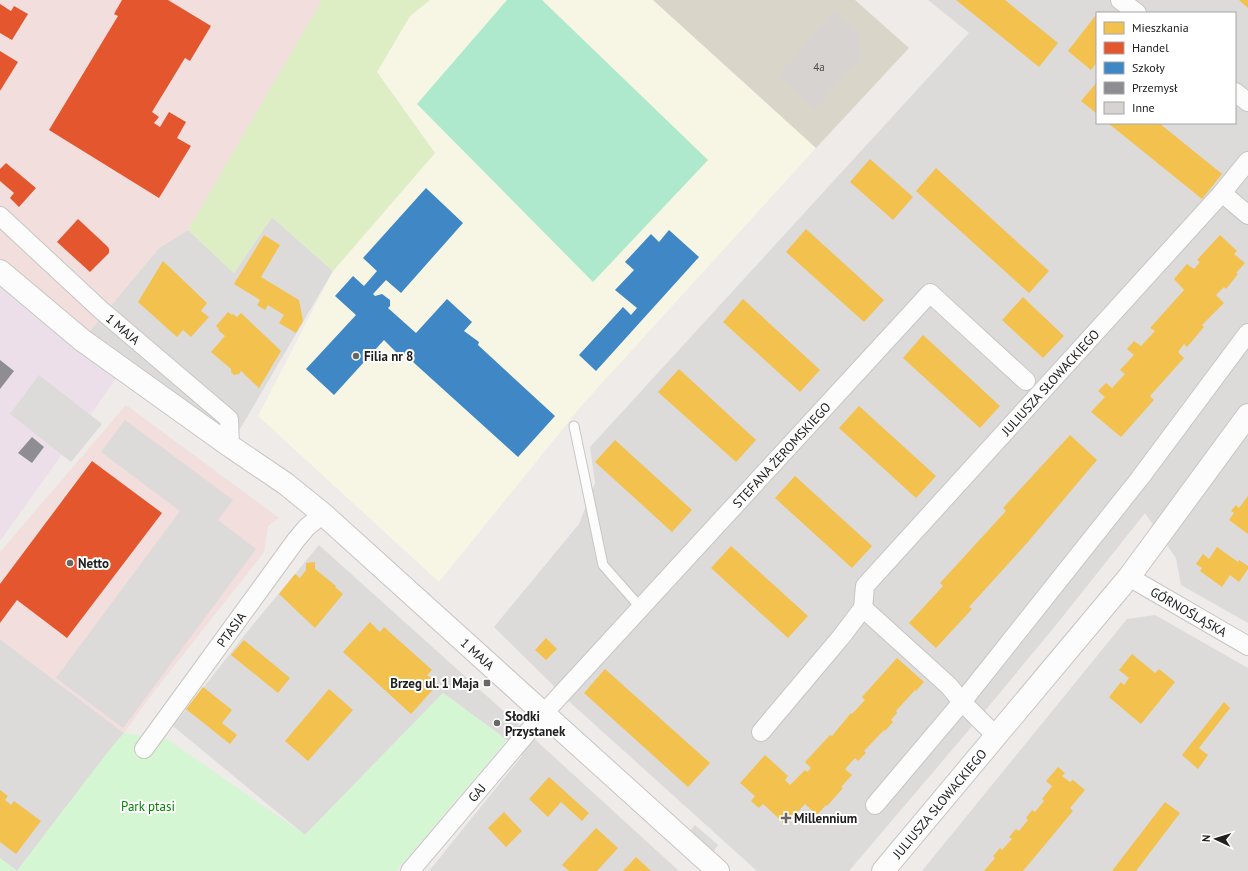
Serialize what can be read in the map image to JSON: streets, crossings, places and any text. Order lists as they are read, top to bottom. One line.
{"streets":{"street":["1 MAJA","JULIUSZA SŁOWACKIEGO","STEFANA ŻEROMSKIEGO","GÓRNOŚLĄSKA","PTASIA","GAJ"]},"crossings":[["1 MAJA","STEFANA ŻEROMSKIEGO"],["1 MAJA","PTASIA"],["1 MAJA","GAJ"],["JULIUSZA SŁOWACKIEGO","GÓRNOŚLĄSKA"],["STEFANA ŻEROMSKIEGO","GAJ"]],"parks":["Park ptasi"],"places":{"other":["Filia nr 8","Netto","Słodki Przystanek"],"transit":["Brzeg ul. 1 Maja"],"health":["Millennium"]},"house_numbers":["4a"],"legend":["Mieszkania","Handel","Szkoły","Przemysł","Inne"],"north":"left"}
